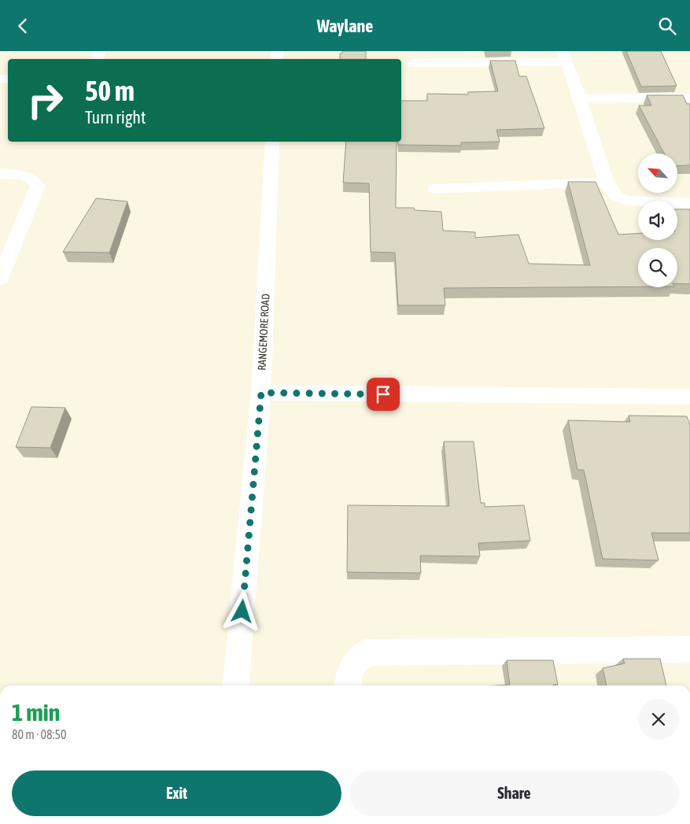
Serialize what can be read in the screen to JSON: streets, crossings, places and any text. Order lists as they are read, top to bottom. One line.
{"streets":{"street":["RANGEMORE ROAD"]},"north":"top left","page":{"header":"Waylane","turn":["50 m","Turn right"],"heading":["1 min","80 m · 08:50"],"buttons":["Exit","Share"]}}
